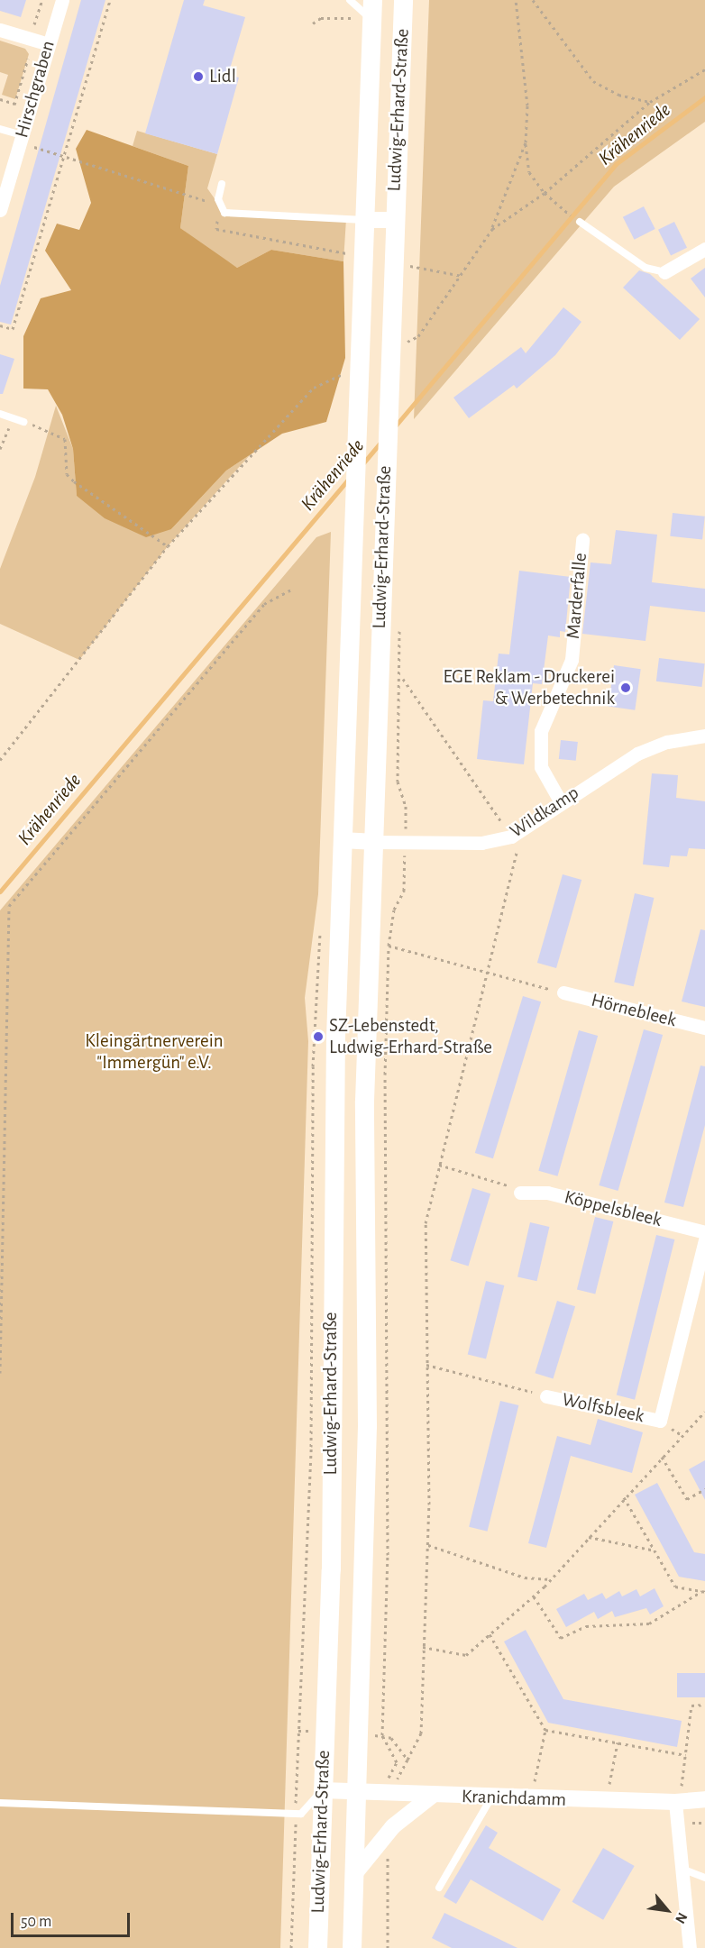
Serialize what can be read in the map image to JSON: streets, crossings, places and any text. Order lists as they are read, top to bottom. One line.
{"streets":{"main road":["Ludwig-Erhard-Straße"],"street":["Hirschgraben","Marderfalle","Wildkamp","Hörnebleek","Köppelsbleek","Wolfsbleek","Kranichdamm"]},"crossings":[["Ludwig-Erhard-Straße","Wildkamp"],["Ludwig-Erhard-Straße","Kranichdamm"],["Marderfalle","Wildkamp"]],"water":["Krähenriede"],"parks":["Kleingärtnerverein \"Immergün\" e.V."],"places":["Lidl","EGE Reklam - Druckerei & Werbetechnik","SZ-Lebenstedt, Ludwig-Erhard-Straße"],"scale_bar":"50 m","north":"bottom right"}
